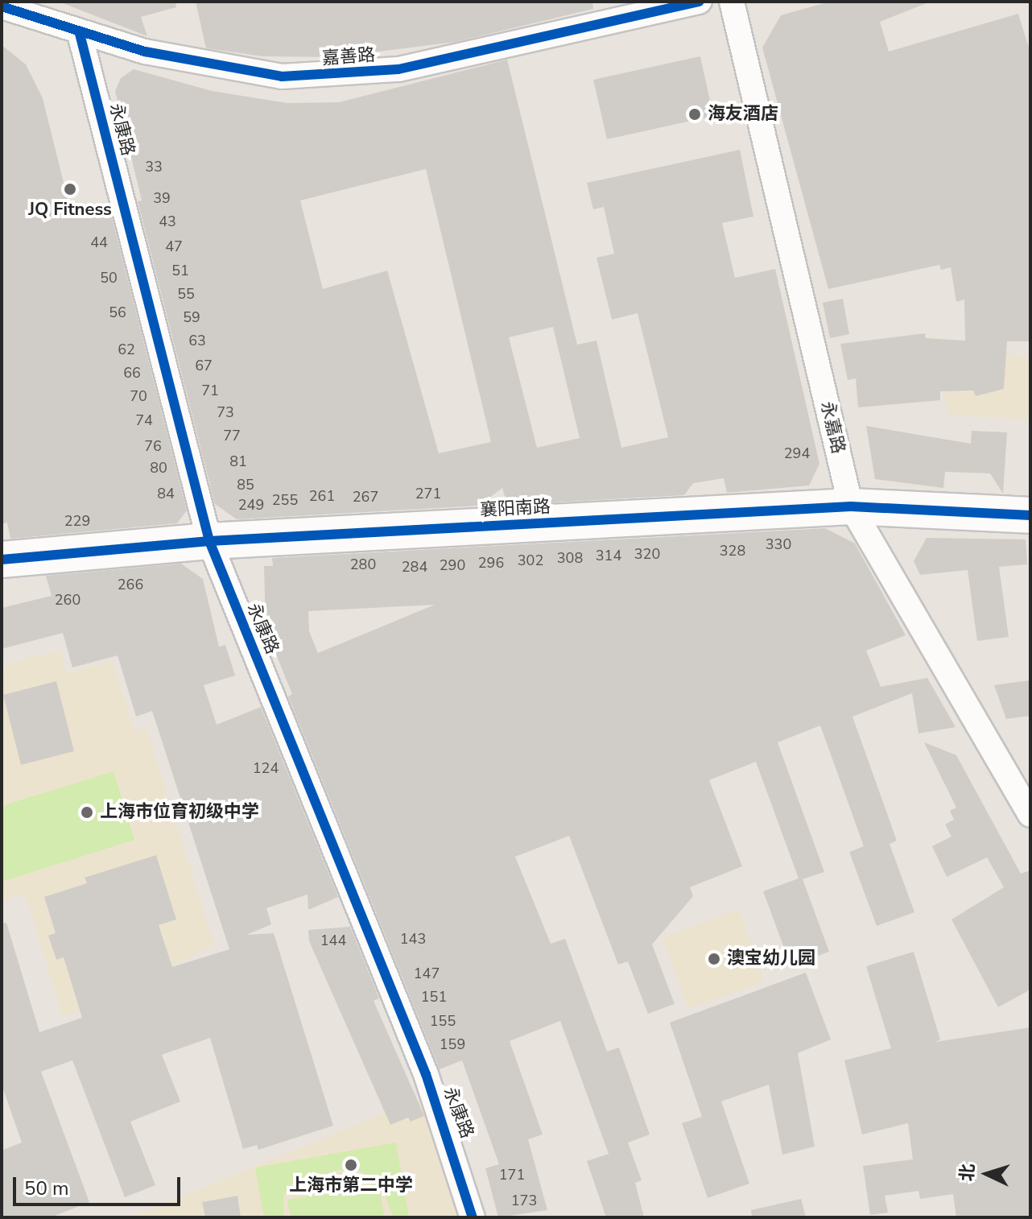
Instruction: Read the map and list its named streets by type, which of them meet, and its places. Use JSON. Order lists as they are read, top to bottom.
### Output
{
  "streets": {
    "street": [
      "嘉善路",
      "永康路",
      "永嘉路",
      "襄阳南路"
    ]
  },
  "crossings": [
    ["嘉善路", "永康路"],
    ["永康路", "襄阳南路"],
    ["永嘉路", "襄阳南路"]
  ],
  "places": [
    "海友酒店",
    "JQ Fitness",
    "上海市位育初级中学",
    "澳宝幼儿园",
    "上海市第二中学"
  ],
  "house_numbers": [
    "33",
    "39",
    "43",
    "44",
    "47",
    "51",
    "50",
    "55",
    "56",
    "59",
    "63",
    "62",
    "67",
    "66",
    "71",
    "70",
    "73",
    "74",
    "77",
    "76",
    "294",
    "81",
    "80",
    "85",
    "84",
    "271",
    "261",
    "267",
    "255",
    "249",
    "229",
    "330",
    "328",
    "320",
    "314",
    "308",
    "302",
    "296",
    "280",
    "290",
    "284",
    "266",
    "260",
    "124",
    "143",
    "144",
    "147",
    "151",
    "155",
    "159",
    "171",
    "173"
  ],
  "scale_bar": "50 m",
  "north": "left"
}
